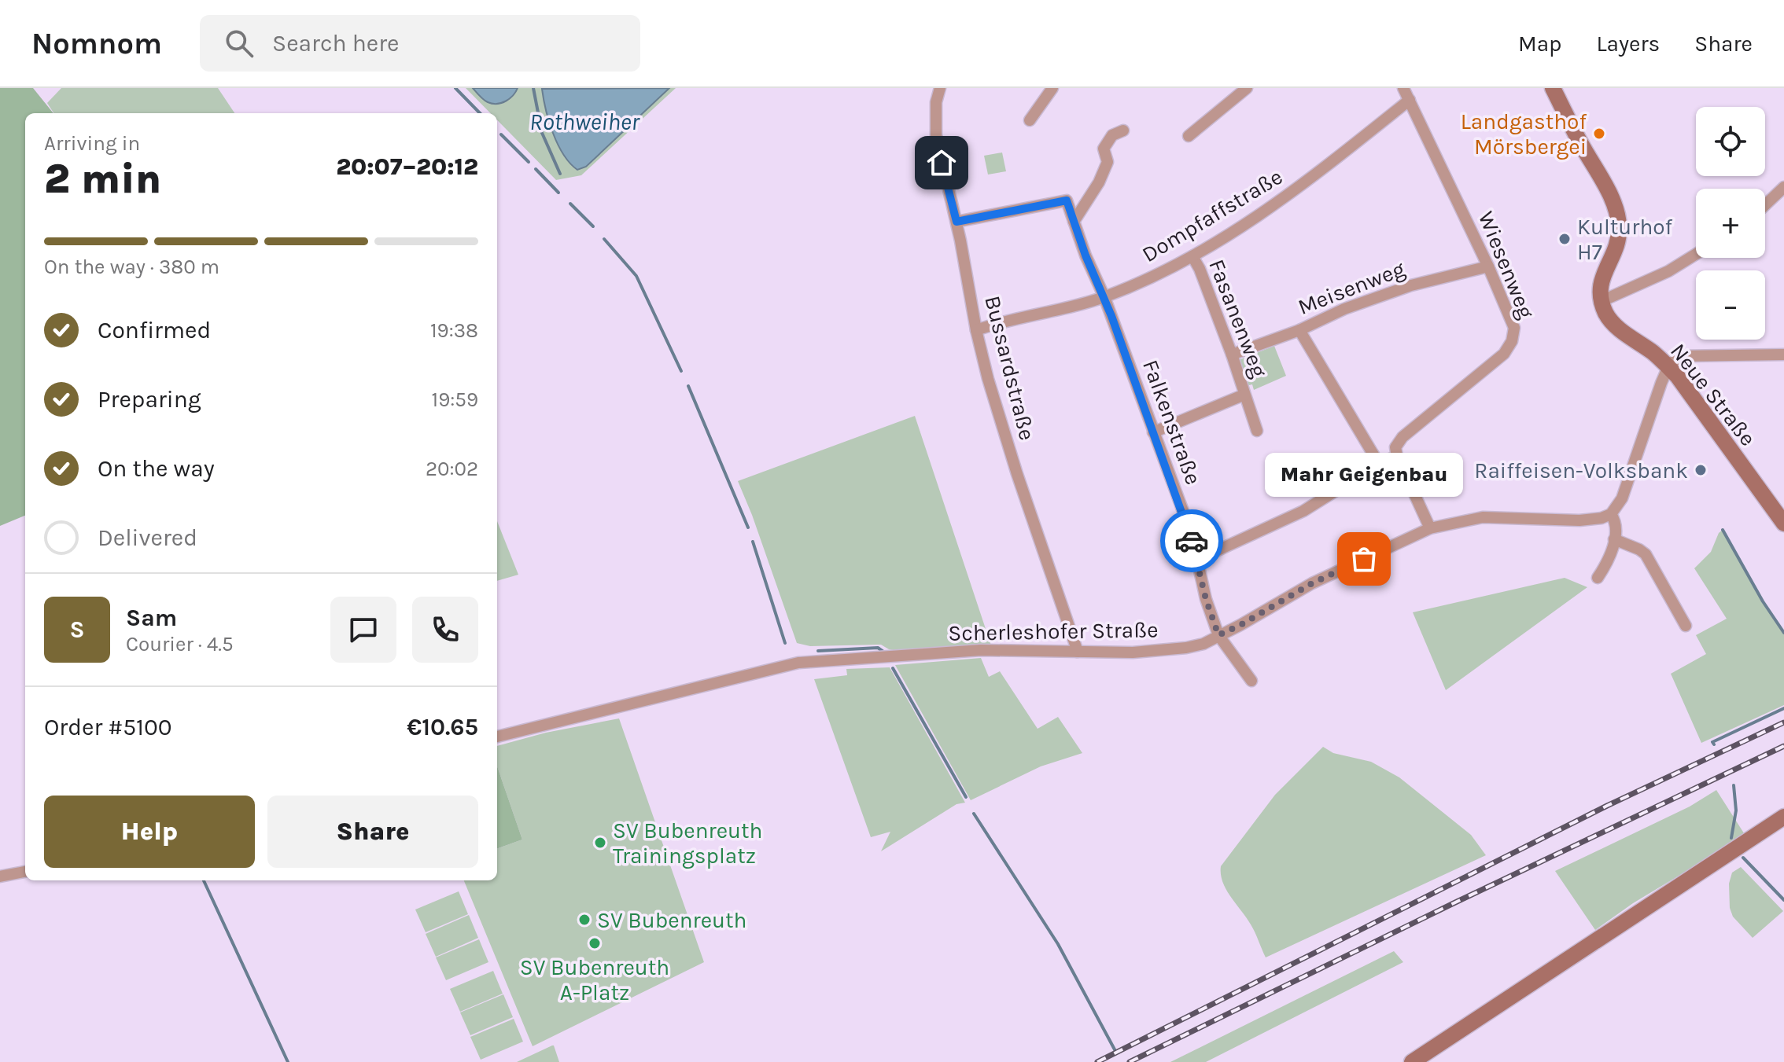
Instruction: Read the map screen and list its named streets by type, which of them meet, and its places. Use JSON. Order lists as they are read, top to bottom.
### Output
{
  "streets": {
    "street": [
      "Dompfaffstraße",
      "Wiesenweg",
      "Meisenweg",
      "Fasanenweg",
      "Bussardstraße",
      "Neue Straße",
      "Falkenstraße",
      "Scherleshofer Straße"
    ]
  },
  "crossings": [
    ["Dompfaffstraße", "Wiesenweg"],
    ["Dompfaffstraße", "Fasanenweg"],
    ["Dompfaffstraße", "Bussardstraße"],
    ["Dompfaffstraße", "Falkenstraße"],
    ["Wiesenweg", "Meisenweg"],
    ["Meisenweg", "Fasanenweg"],
    ["Fasanenweg", "Falkenstraße"],
    ["Bussardstraße", "Scherleshofer Straße"],
    ["Falkenstraße", "Scherleshofer Straße"]
  ],
  "water": ["Rothweiher"],
  "places": [
    "Landgasthof Mörsbergei",
    "Kulturhof H7",
    "Raiffeisen-Volksbank",
    "Mahr Geigenbau",
    "SV Bubenreuth Trainingsplatz",
    "SV Bubenreuth",
    "SV Bubenreuth A-Platz"
  ],
  "page": {
    "header": "Nomnom",
    "search": "Search here",
    "nav": ["Map", "Layers", "Share"],
    "map_buttons": ["+", "−"],
    "heading": ["2 min", "Arriving in", "20:07–20:12"],
    "panel": [
      "Sam",
      "Courier · 4.5",
      "Order #5100",
      "€10.65"
    ],
    "bar": "On the way · 380 m",
    "list": [
      ["Confirmed", "19:38"],
      ["Preparing", "19:59"],
      ["On the way", "20:02"],
      "Delivered"
    ],
    "bubble": "Mahr Geigenbau",
    "round": "S",
    "buttons": ["Help", "Share"]
  }
}
